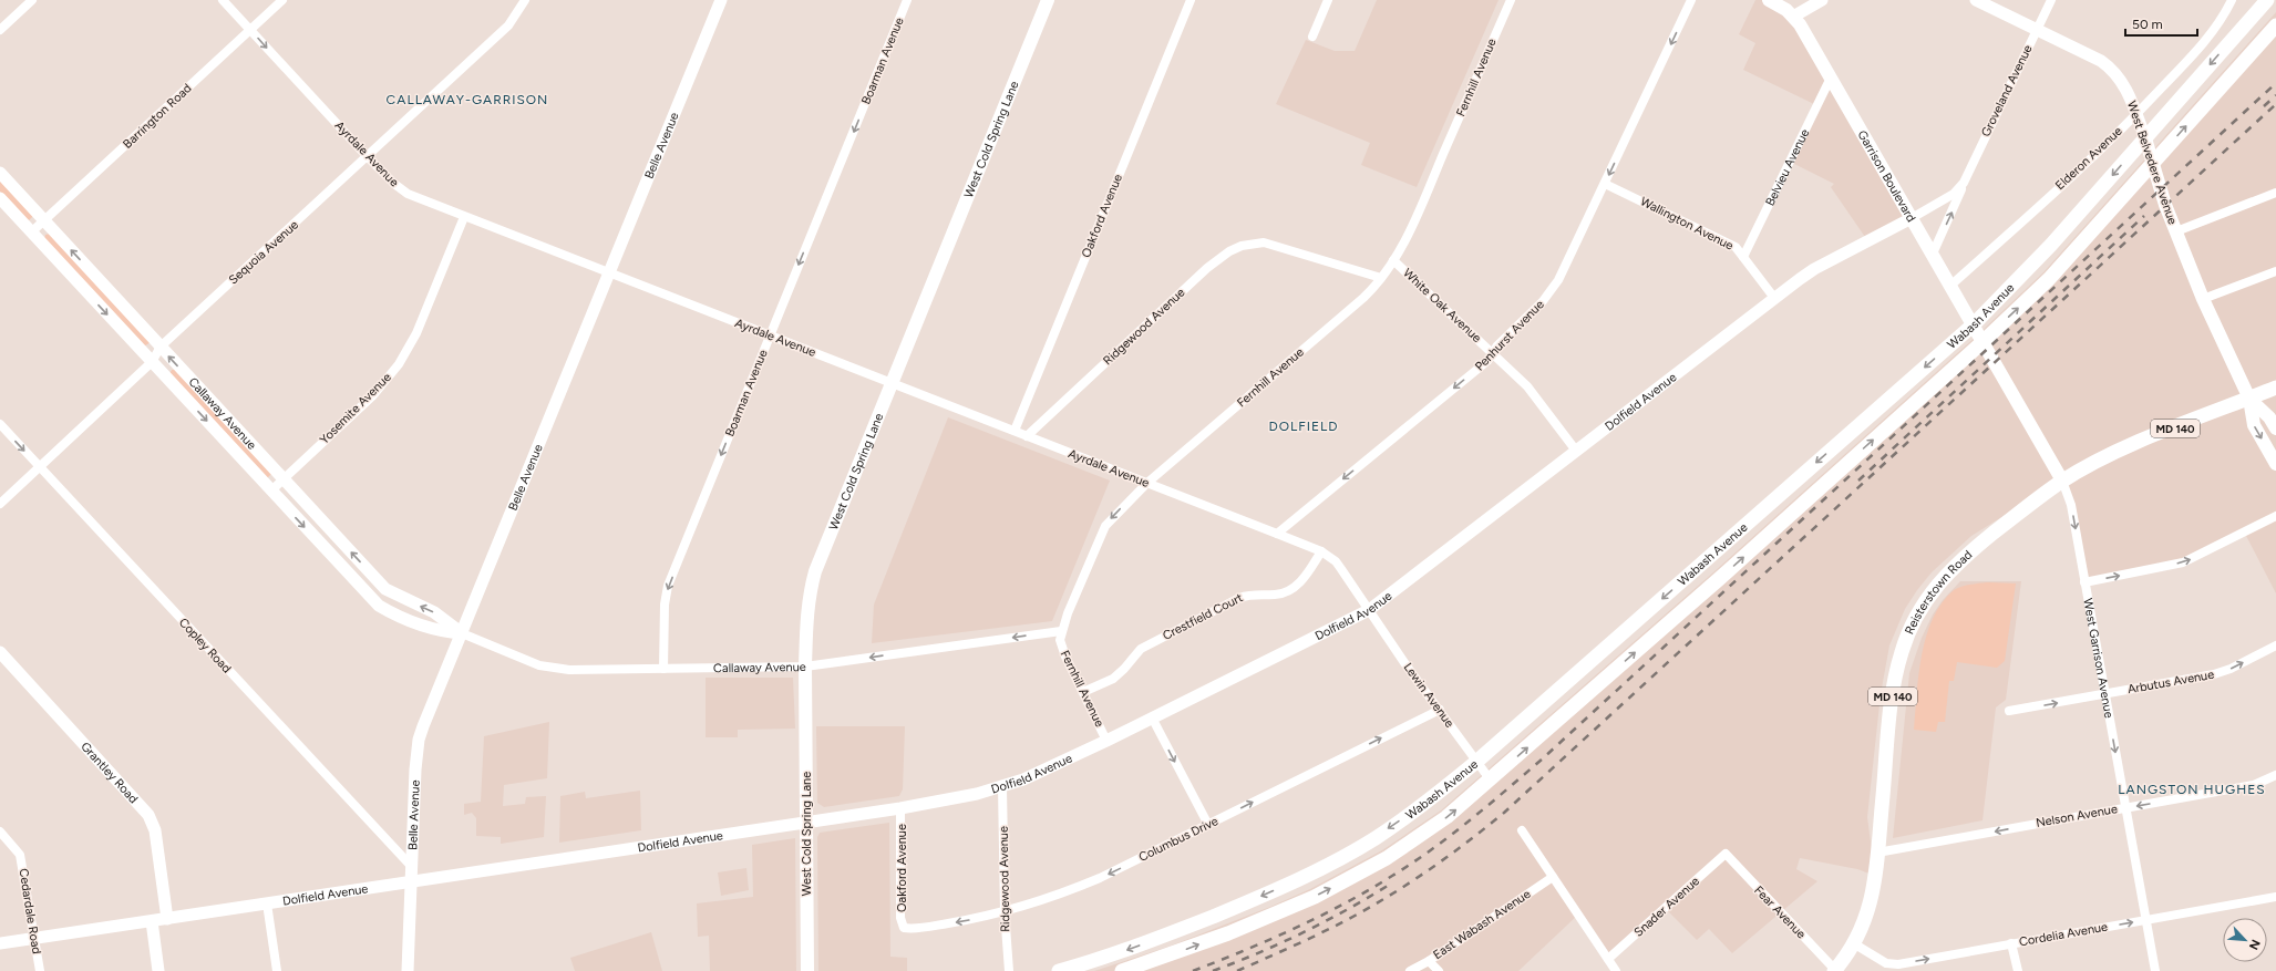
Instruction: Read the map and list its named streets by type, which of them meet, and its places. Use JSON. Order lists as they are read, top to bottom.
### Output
{
  "streets": {
    "main road": [
      "West Cold Spring Lane",
      "West Belvedere Avenue",
      "Garrison Boulevard",
      "Wabash Avenue",
      "MD 140",
      "Reisterstown Road",
      "West Garrison Avenue"
    ],
    "street": [
      "Boarman Avenue",
      "Fernhill Avenue",
      "Groveland Avenue",
      "Barrington Road",
      "Belle Avenue",
      "Ayrdale Avenue",
      "Elderon Avenue",
      "Belvieu Avenue",
      "Oakford Avenue",
      "Wallington Avenue",
      "Sequoia Avenue",
      "White Oak Avenue",
      "Ridgewood Avenue",
      "Penhurst Avenue",
      "Dolfield Avenue",
      "Yosemite Avenue",
      "Callaway Avenue",
      "Crestfield Court",
      "Copley Road",
      "Arbutus Avenue",
      "Lewin Avenue",
      "Grantley Road",
      "Nelson Avenue",
      "Columbus Drive",
      "Snader Avenue",
      "Cedardale Road",
      "Fear Avenue",
      "East Wabash Avenue",
      "Cordelia Avenue"
    ]
  },
  "crossings": [
    ["Boarman Avenue", "Ayrdale Avenue"],
    ["Boarman Avenue", "Callaway Avenue"],
    ["Fernhill Avenue", "Ayrdale Avenue"],
    ["Fernhill Avenue", "White Oak Avenue"],
    ["Fernhill Avenue", "Ridgewood Avenue"],
    ["Fernhill Avenue", "Dolfield Avenue"],
    ["Fernhill Avenue", "Callaway Avenue"],
    ["Fernhill Avenue", "Crestfield Court"],
    ["Groveland Avenue", "West Belvedere Avenue"],
    ["Groveland Avenue", "Garrison Boulevard"],
    ["Groveland Avenue", "Dolfield Avenue"],
    ["Barrington Road", "Ayrdale Avenue"],
    ["Barrington Road", "Callaway Avenue"],
    ["West Cold Spring Lane", "Ayrdale Avenue"],
    ["West Cold Spring Lane", "Dolfield Avenue"],
    ["West Cold Spring Lane", "Callaway Avenue"],
    ["Belle Avenue", "Ayrdale Avenue"],
    ["Belle Avenue", "Dolfield Avenue"],
    ["Belle Avenue", "Callaway Avenue"],
    ["Belle Avenue", "Copley Road"],
    ["Ayrdale Avenue", "Oakford Avenue"],
    ["Ayrdale Avenue", "Sequoia Avenue"],
    ["Ayrdale Avenue", "Ridgewood Avenue"],
    ["Ayrdale Avenue", "Penhurst Avenue"],
    ["Ayrdale Avenue", "Dolfield Avenue"],
    ["Ayrdale Avenue", "Yosemite Avenue"],
    ["Ayrdale Avenue", "Crestfield Court"],
    ["Ayrdale Avenue", "Lewin Avenue"],
    ["Elderon Avenue", "West Belvedere Avenue"],
    ["Elderon Avenue", "Garrison Boulevard"],
    ["West Belvedere Avenue", "Wabash Avenue"],
    ["West Belvedere Avenue", "Reisterstown Road"],
    ["Belvieu Avenue", "Garrison Boulevard"],
    ["Belvieu Avenue", "Wallington Avenue"],
    ["Garrison Boulevard", "Wabash Avenue"],
    ["Garrison Boulevard", "Dolfield Avenue"],
    ["Garrison Boulevard", "West Garrison Avenue"],
    ["Oakford Avenue", "Dolfield Avenue"],
    ["Oakford Avenue", "Columbus Drive"],
    ["Wallington Avenue", "Penhurst Avenue"],
    ["Wallington Avenue", "Dolfield Avenue"],
    ["Sequoia Avenue", "Callaway Avenue"],
    ["Sequoia Avenue", "Copley Road"],
    ["White Oak Avenue", "Penhurst Avenue"],
    ["White Oak Avenue", "Dolfield Avenue"],
    ["Wabash Avenue", "Lewin Avenue"],
    ["Ridgewood Avenue", "Dolfield Avenue"],
    ["Ridgewood Avenue", "Columbus Drive"],
    ["Dolfield Avenue", "Lewin Avenue"],
    ["Dolfield Avenue", "Grantley Road"],
    ["Dolfield Avenue", "Cedardale Road"],
    ["Yosemite Avenue", "Callaway Avenue"],
    ["Reisterstown Road", "West Garrison Avenue"],
    ["Reisterstown Road", "Nelson Avenue"],
    ["Reisterstown Road", "Fear Avenue"],
    ["Reisterstown Road", "Cordelia Avenue"],
    ["West Garrison Avenue", "Arbutus Avenue"],
    ["West Garrison Avenue", "Nelson Avenue"],
    ["West Garrison Avenue", "Cordelia Avenue"],
    ["Lewin Avenue", "Columbus Drive"],
    ["Snader Avenue", "Fear Avenue"]
  ],
  "one_way": [
    "Boarman Avenue",
    "Penhurst Avenue",
    "Arbutus Avenue",
    "Nelson Avenue",
    "Cordelia Avenue"
  ],
  "districts": ["CALLAWAY-GARRISON", "DOLFIELD", "LANGSTON HUGHES"],
  "scale_bar": "50 m",
  "north": "bottom right"
}
